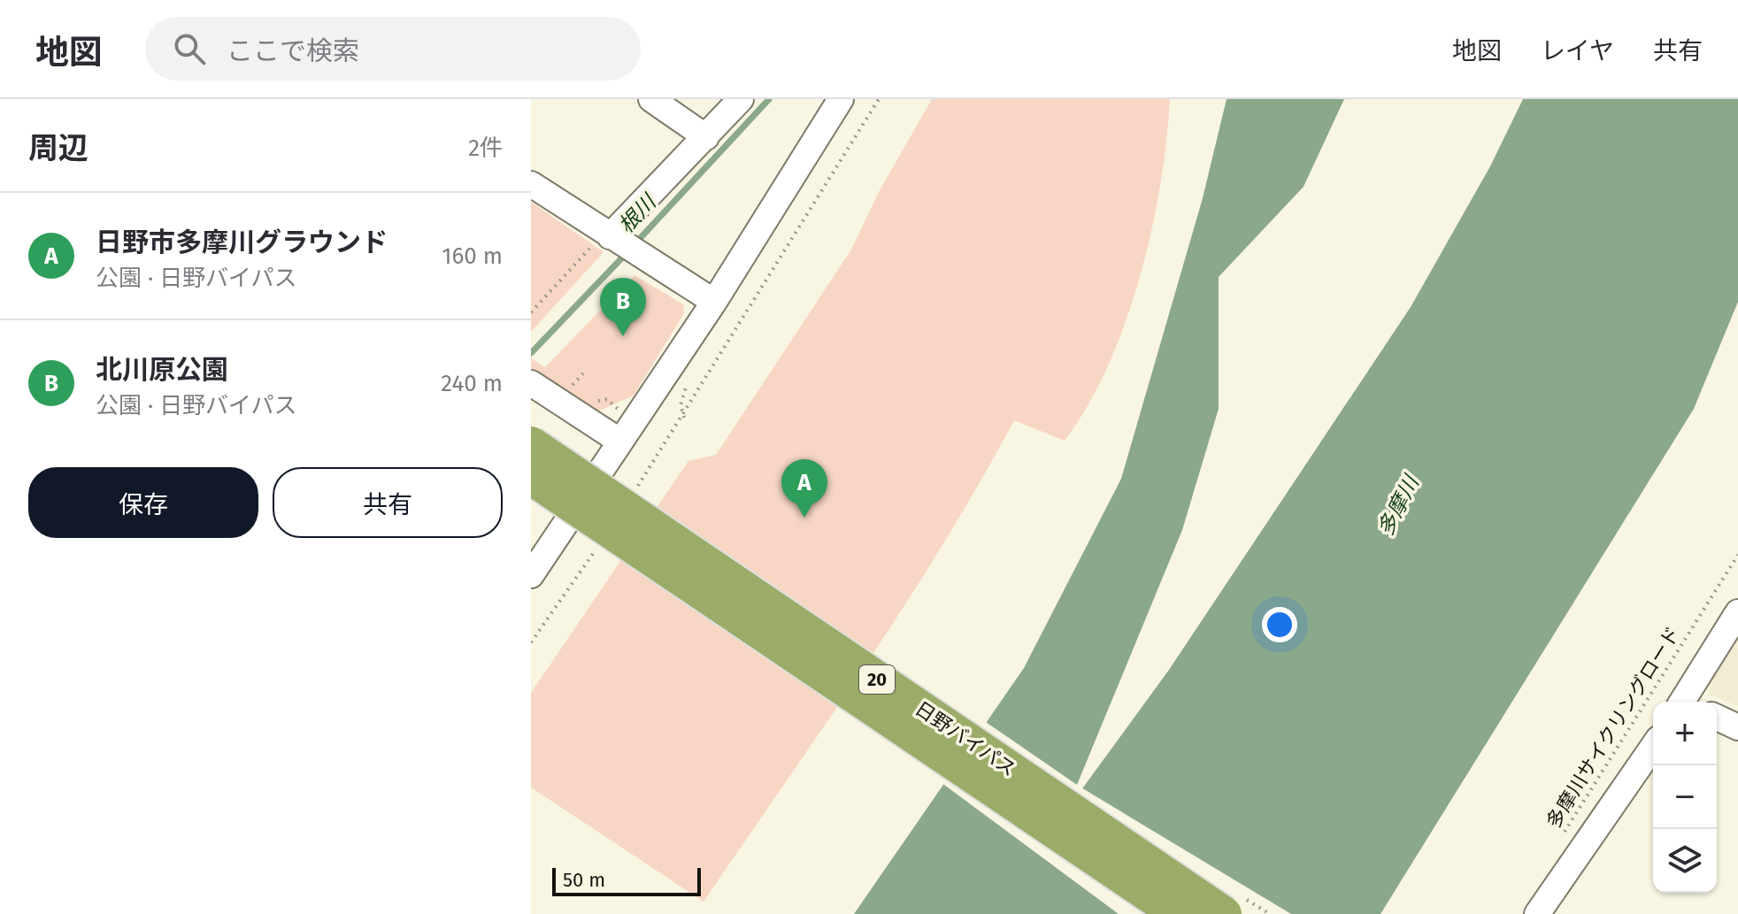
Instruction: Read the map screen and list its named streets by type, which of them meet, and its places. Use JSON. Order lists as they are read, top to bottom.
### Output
{
  "streets": {
    "highway": ["20", "日野バイパス"],
    "path": ["多摩川サイクリングロード"]
  },
  "water": ["根川", "多摩川"],
  "scale_bar": "50 m",
  "page": {
    "header": "地図",
    "search": "ここで検索",
    "nav": ["地図", "レイヤ", "共有"],
    "heading": ["周辺", "2件"],
    "list": [
      {
        "mark": "A",
        "name": "日野市多摩川グラウンド",
        "note": "公園 · 日野バイパス",
        "value": "160 m"
      },
      {
        "mark": "B",
        "name": "北川原公園",
        "note": "公園 · 日野バイパス",
        "value": "240 m"
      }
    ],
    "pins": ["B", "A"],
    "buttons": ["保存", "共有"],
    "map_buttons": ["+", "−"],
    "scale": "50 m"
  }
}
